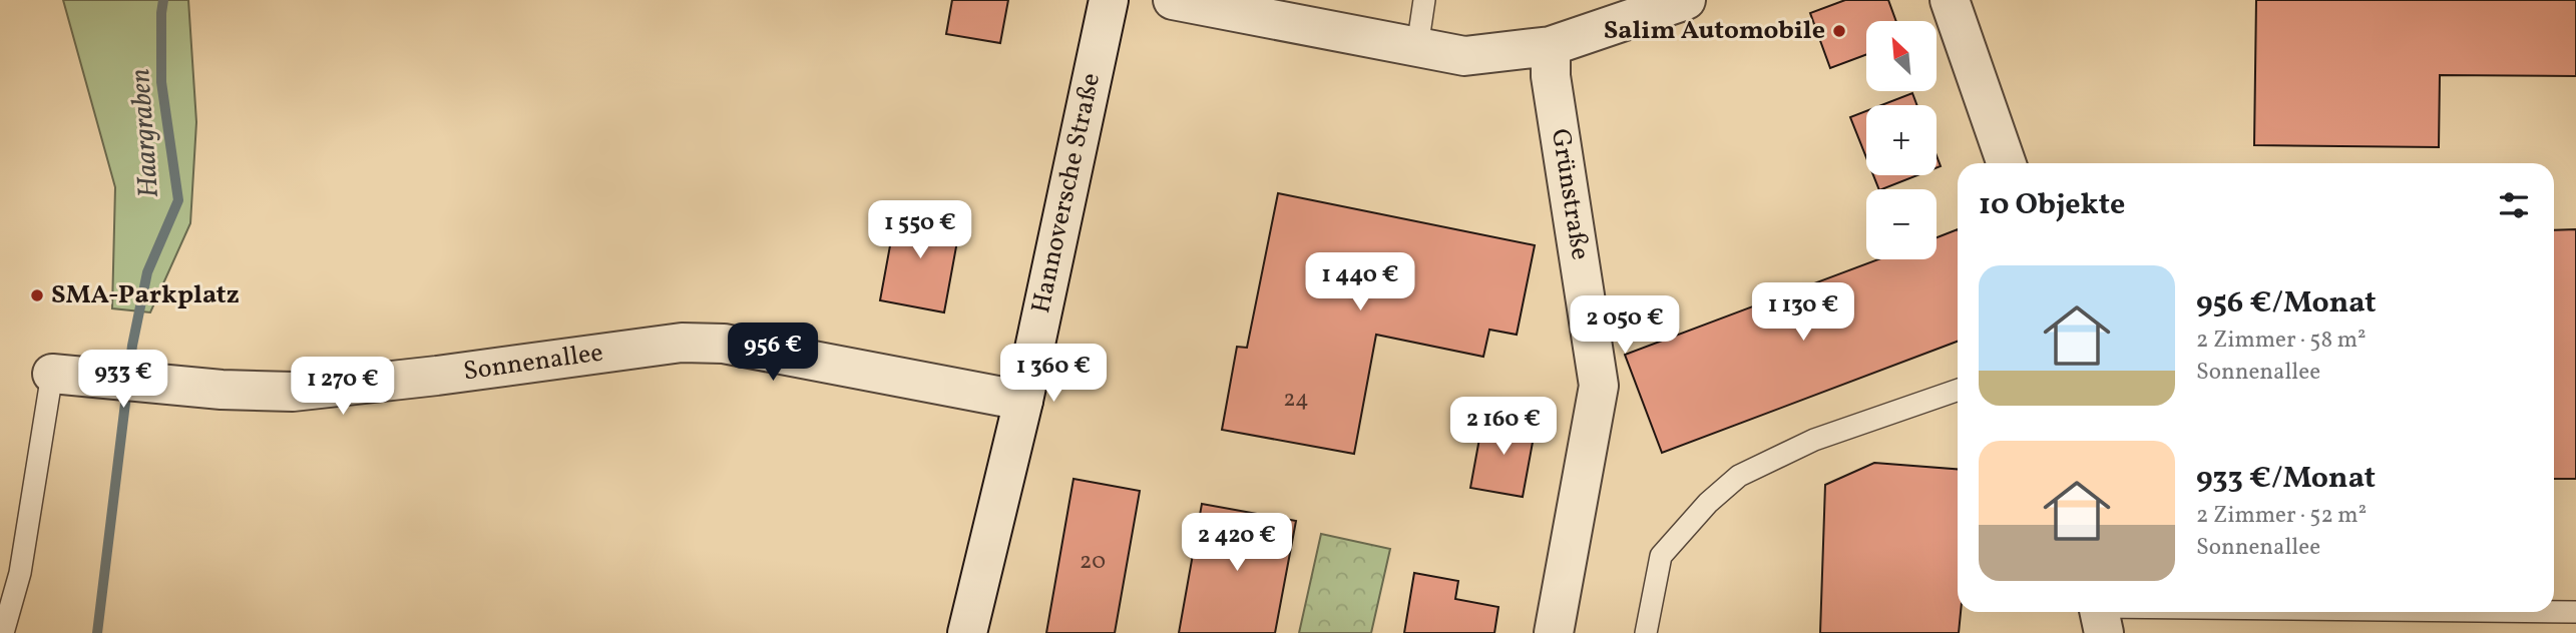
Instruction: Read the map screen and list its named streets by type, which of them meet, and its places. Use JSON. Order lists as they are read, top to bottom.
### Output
{
  "streets": {
    "street": ["Hannoversche Straße", "Grünstraße", "Sonnenallee"]
  },
  "crossings": [
    ["Hannoversche Straße", "Sonnenallee"]
  ],
  "water": ["Haargraben"],
  "places": ["Salim Automobile", "SMA-Parkplatz"],
  "house_numbers": ["24", "20"],
  "north": "top left",
  "page": {
    "map_buttons": ["+", "−"],
    "heading": "10 Objekte",
    "price": [
      "1 550 €",
      "1 440 €",
      "1 130 €",
      "2 050 €",
      "956 €",
      "1 360 €",
      "933 €",
      "1 270 €",
      "2 160 €",
      "2 420 €"
    ],
    "list": [
      {
        "name": "956 €/Monat",
        "note": "2 Zimmer · 58 m² · Sonnenallee"
      },
      {
        "name": "933 €/Monat",
        "note": "2 Zimmer · 52 m² · Sonnenallee"
      }
    ]
  }
}
